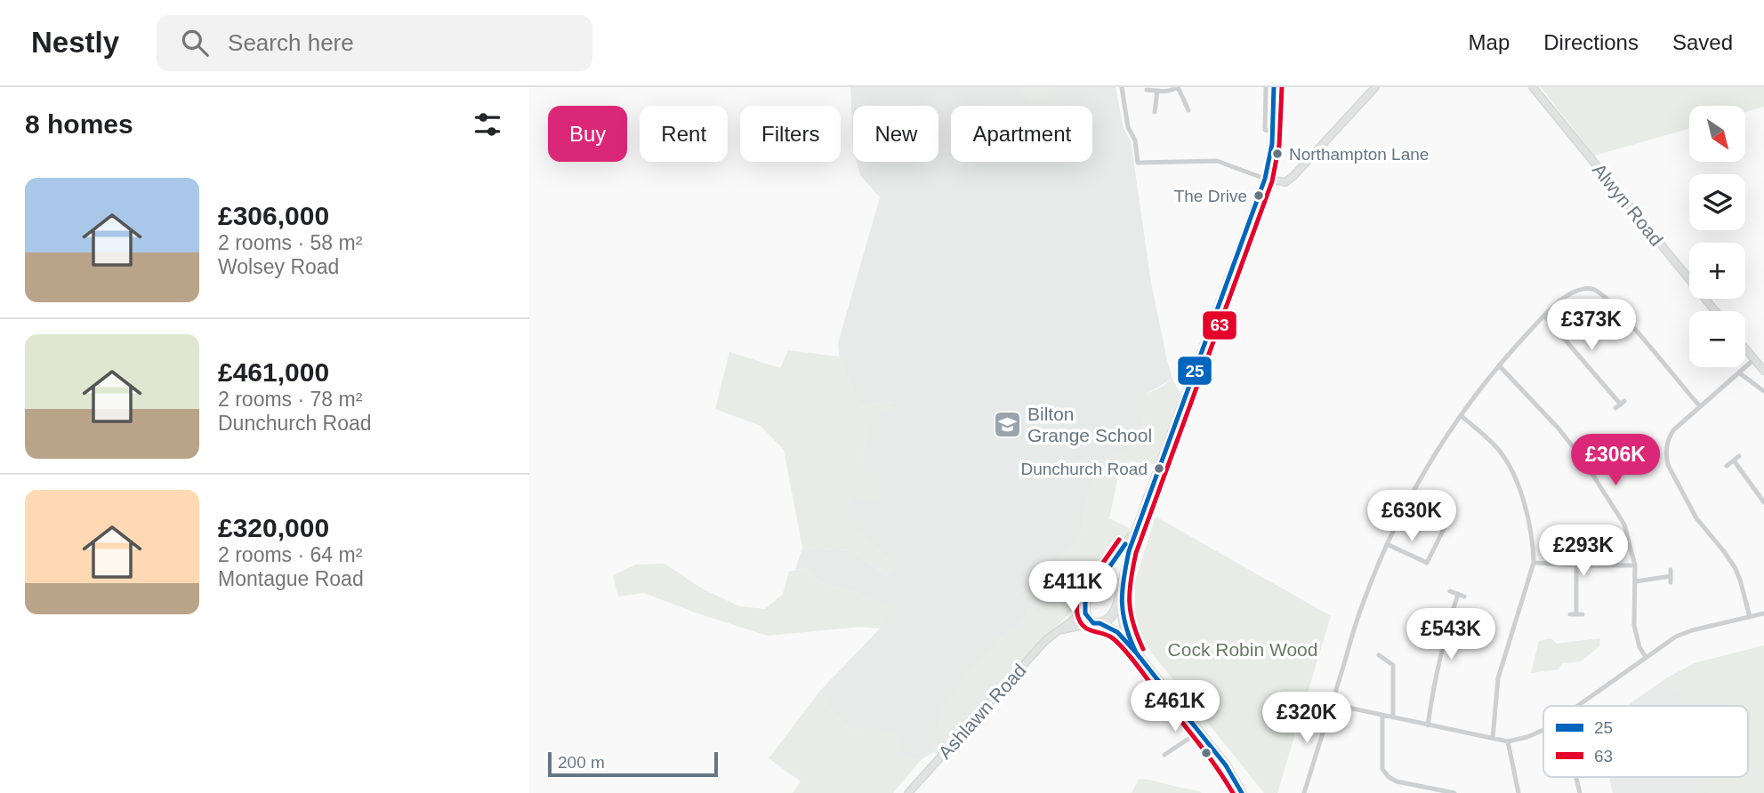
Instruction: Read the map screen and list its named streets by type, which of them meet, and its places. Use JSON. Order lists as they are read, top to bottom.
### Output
{
  "streets": {
    "street": ["Alwyn Road", "Ashlawn Road"]
  },
  "parks": ["Cock Robin Wood"],
  "places": {
    "other": ["Northampton Lane", "The Drive", "Dunchurch Road"],
    "school or university": ["Bilton Grange School"]
  },
  "lines": ["transit line 25", "transit line 63"],
  "legend": ["25", "63"],
  "scale_bar": "200 m",
  "north": "bottom right",
  "page": {
    "header": "Nestly",
    "search": "Search here",
    "nav": ["Map", "Directions", "Saved"],
    "heading": "8 homes",
    "map_buttons": ["+", "−"],
    "chip": [
      "Buy",
      "Rent",
      "Filters",
      "New",
      "Apartment"
    ],
    "list": [
      {
        "name": "£306,000",
        "note": "2 rooms · 58 m² · Wolsey Road"
      },
      {
        "name": "£461,000",
        "note": "2 rooms · 78 m² · Dunchurch Road"
      },
      {
        "name": "£320,000",
        "note": "2 rooms · 64 m² · Montague Road"
      }
    ],
    "price": [
      "£373K",
      "£306K",
      "£630K",
      "£293K",
      "£411K",
      "£543K",
      "£461K",
      "£320K"
    ],
    "scale": "200 m"
  }
}
